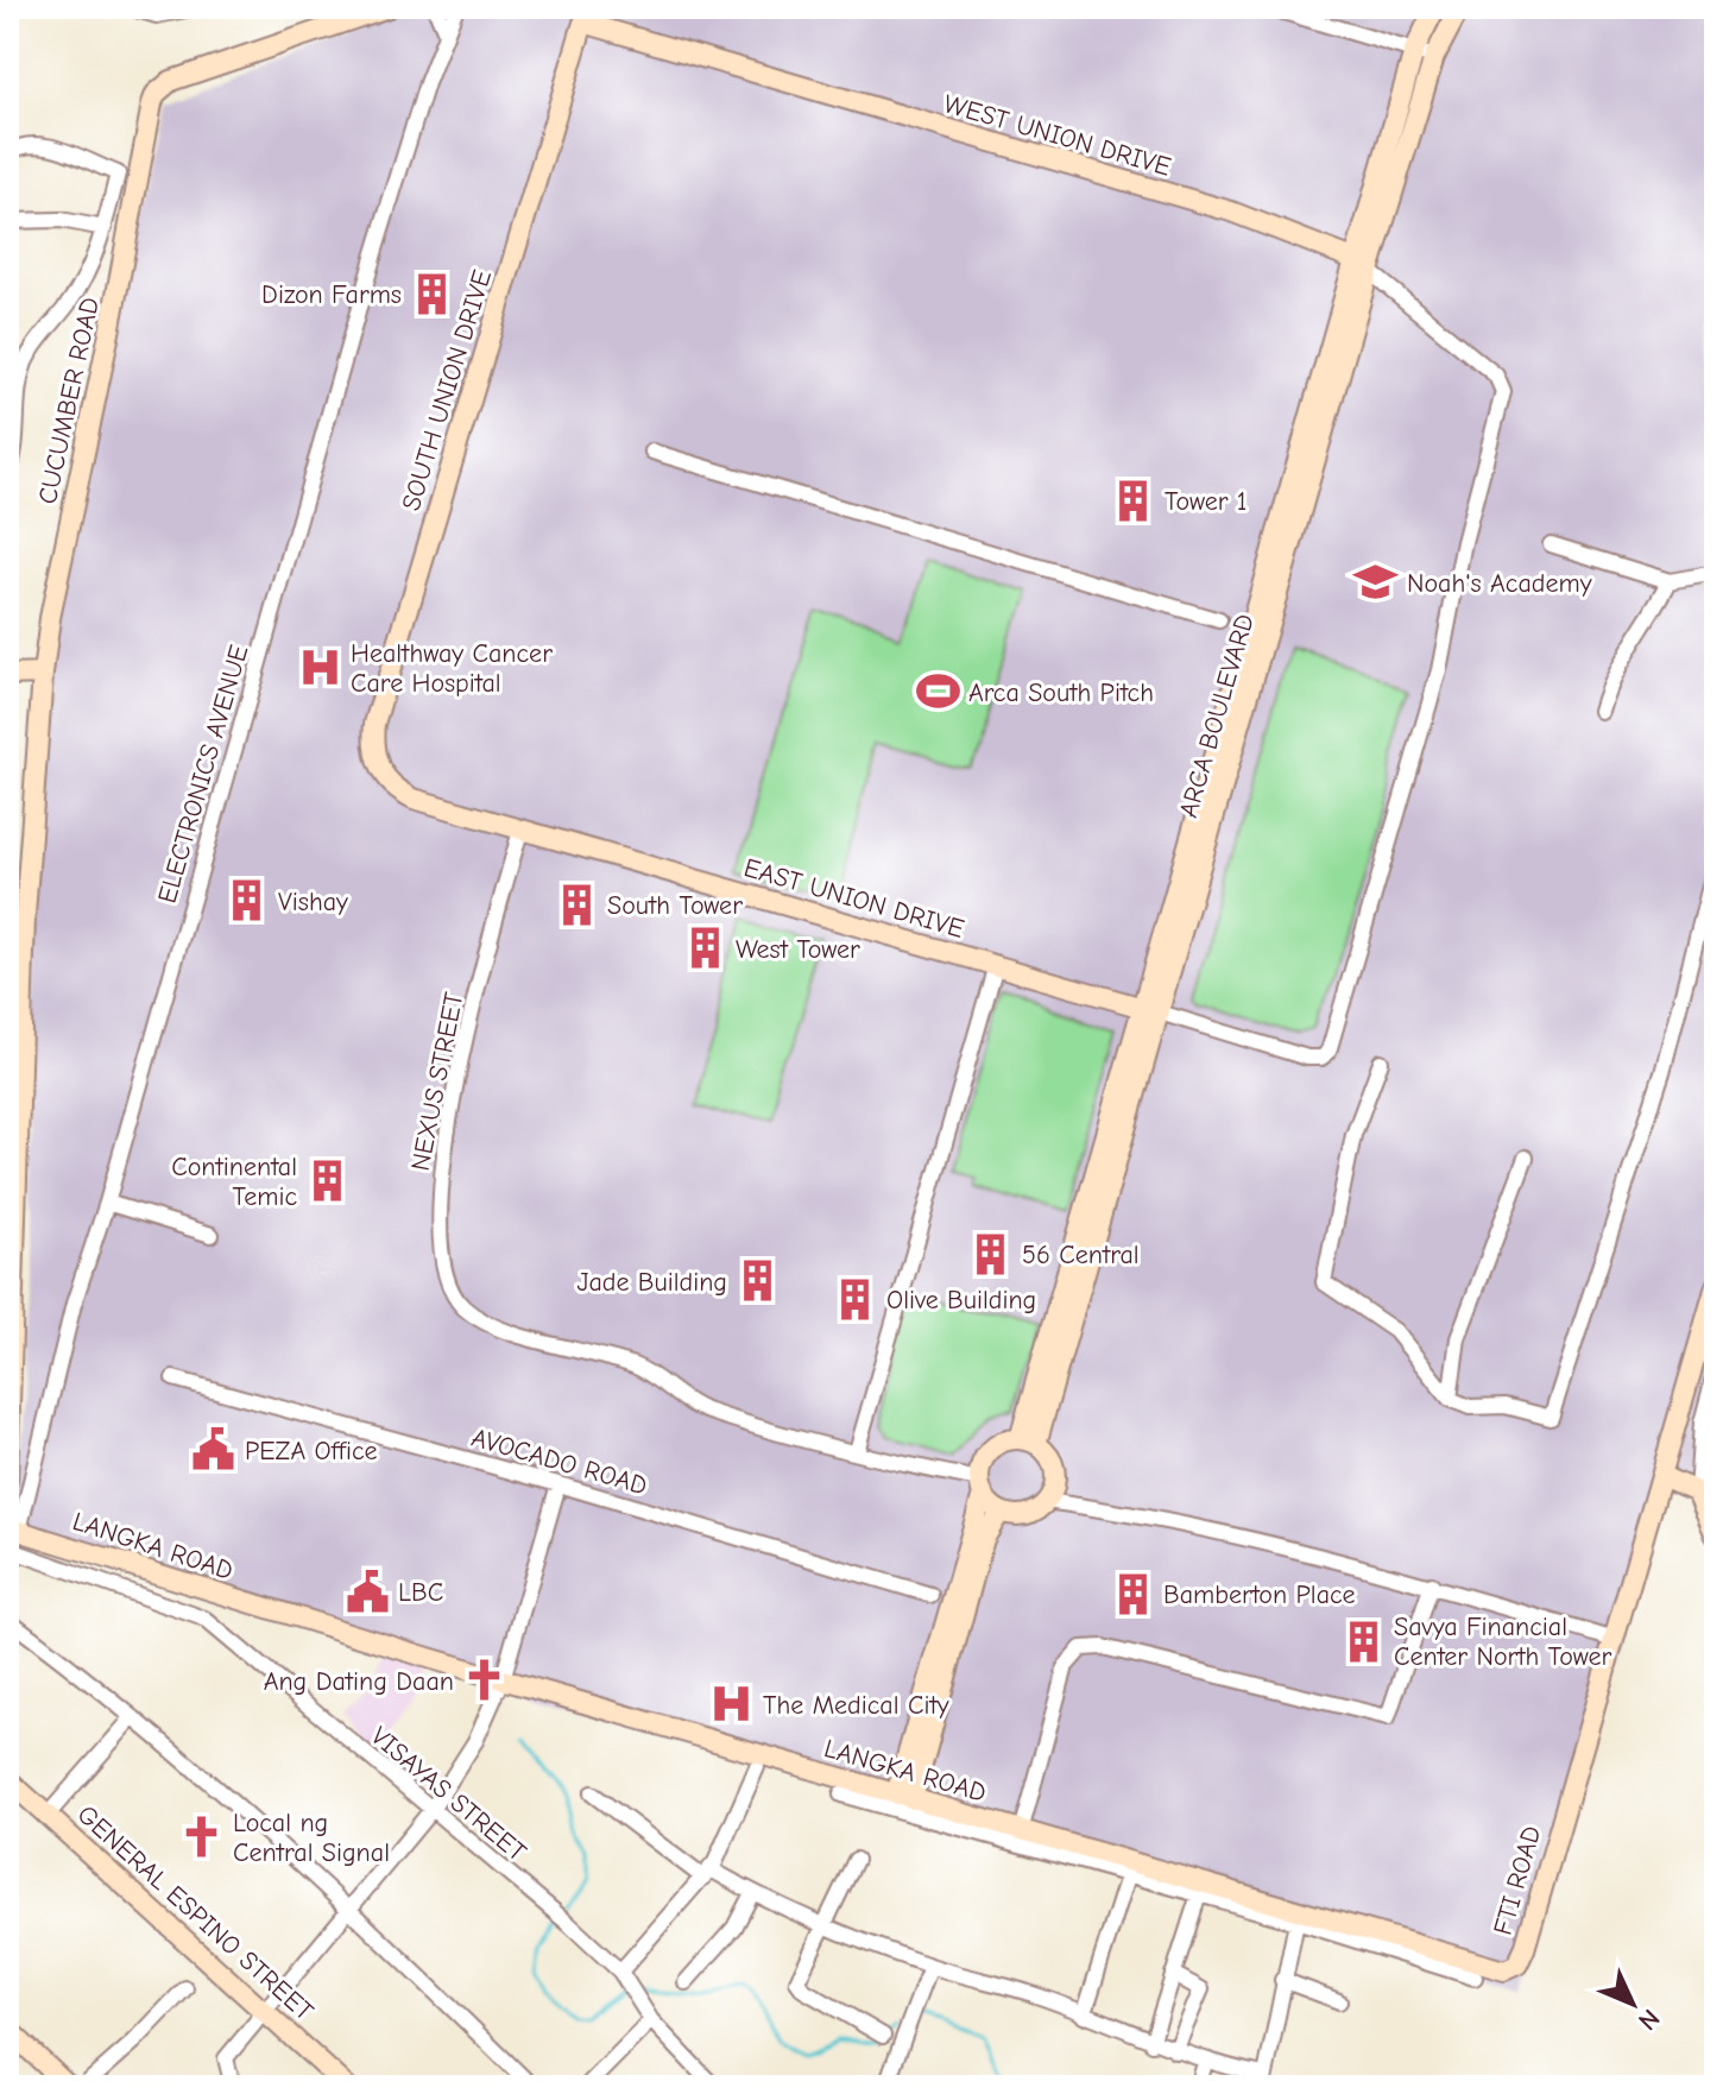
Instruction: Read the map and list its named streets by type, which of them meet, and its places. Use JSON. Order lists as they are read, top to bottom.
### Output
{
  "streets": {
    "street": [
      "WEST UNION DRIVE",
      "SOUTH UNION DRIVE",
      "CUCUMBER ROAD",
      "ARCA BOULEVARD",
      "ELECTRONICS AVENUE",
      "EAST UNION DRIVE",
      "NEXUS STREET",
      "AVOCADO ROAD",
      "LANGKA ROAD",
      "VISAYAS STREET",
      "FTI ROAD",
      "GENERAL ESPINO STREET"
    ]
  },
  "crossings": [
    ["WEST UNION DRIVE", "SOUTH UNION DRIVE"],
    ["WEST UNION DRIVE", "ARCA BOULEVARD"],
    ["WEST UNION DRIVE", "EAST UNION DRIVE"],
    ["SOUTH UNION DRIVE", "EAST UNION DRIVE"],
    ["ARCA BOULEVARD", "EAST UNION DRIVE"],
    ["ARCA BOULEVARD", "NEXUS STREET"],
    ["ELECTRONICS AVENUE", "LANGKA ROAD"],
    ["EAST UNION DRIVE", "NEXUS STREET"],
    ["LANGKA ROAD", "FTI ROAD"]
  ],
  "places": {
    "building": [
      "Dizon Farms",
      "Tower 1",
      "Vishay",
      "South Tower",
      "West Tower",
      "Continental Temic",
      "56 Central",
      "Jade Building",
      "Olive Building",
      "Bamberton Place",
      "Savya Financial Center North Tower"
    ],
    "school or university": ["Noah's Academy"],
    "hospital": ["Healthway Cancer Care Hospital", "The Medical City"],
    "sports": ["Arca South Pitch"],
    "public building": ["PEZA Office", "LBC"],
    "church": ["Ang Dating Daan", "Local ng Central Signal"]
  },
  "north": "bottom right"
}
